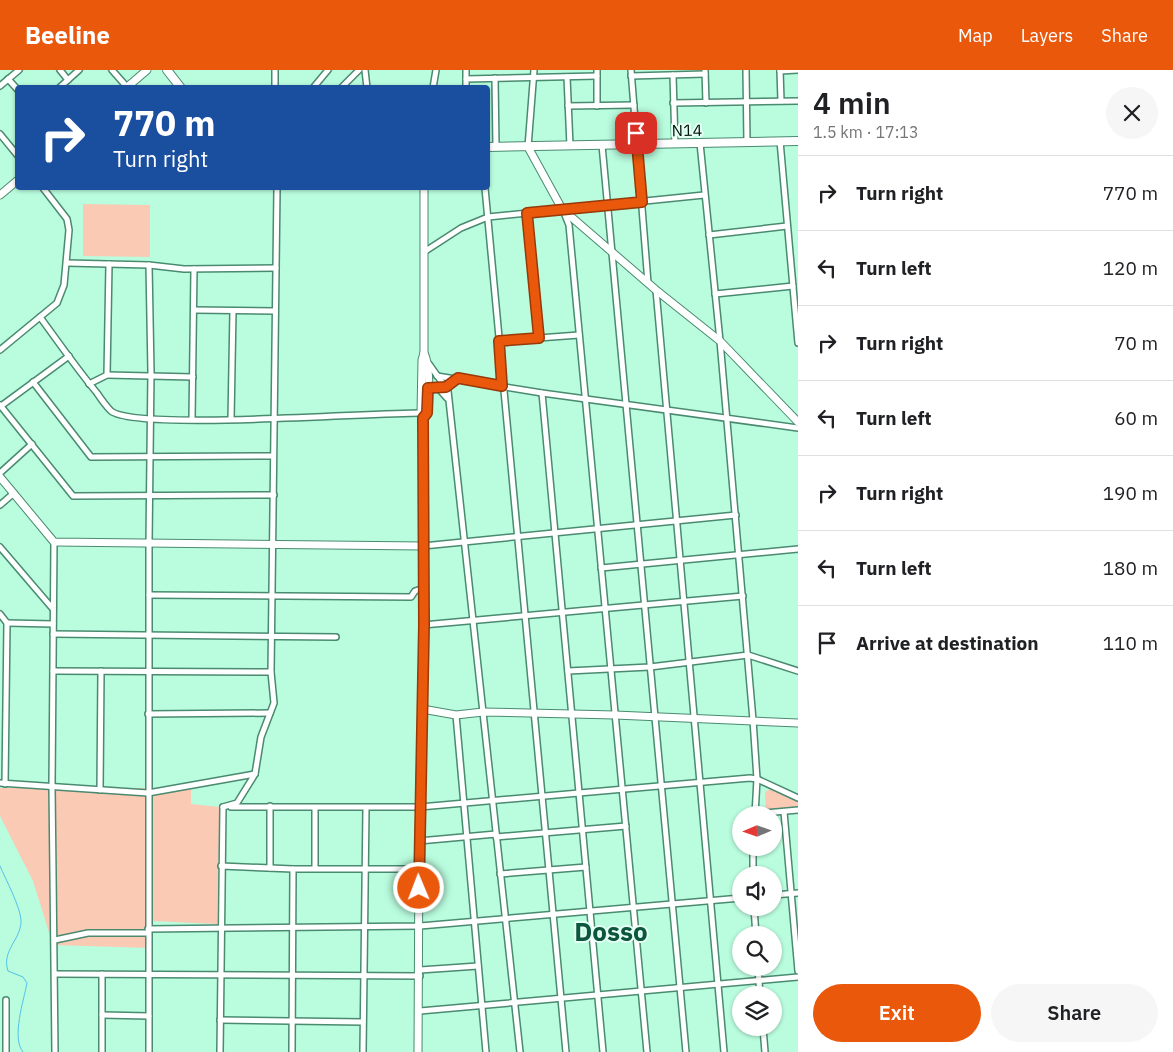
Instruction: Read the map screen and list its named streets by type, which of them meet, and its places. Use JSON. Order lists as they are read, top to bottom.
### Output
{
  "streets": {
    "main road": ["N14"]
  },
  "districts": ["Dosso"],
  "north": "left",
  "page": {
    "header": "Beeline",
    "nav": ["Map", "Layers", "Share"],
    "heading": ["4 min", "1.5 km · 17:13"],
    "turn": ["770 m", "Turn right"],
    "list": [
      {
        "name": "Turn right",
        "value": "770 m"
      },
      {
        "name": "Turn left",
        "value": "120 m"
      },
      {
        "name": "Turn right",
        "value": "70 m"
      },
      {
        "name": "Turn left",
        "value": "60 m"
      },
      {
        "name": "Turn right",
        "value": "190 m"
      },
      {
        "name": "Turn left",
        "value": "180 m"
      },
      {
        "name": "Arrive at destination",
        "value": "110 m"
      }
    ],
    "buttons": ["Exit", "Share"]
  }
}
